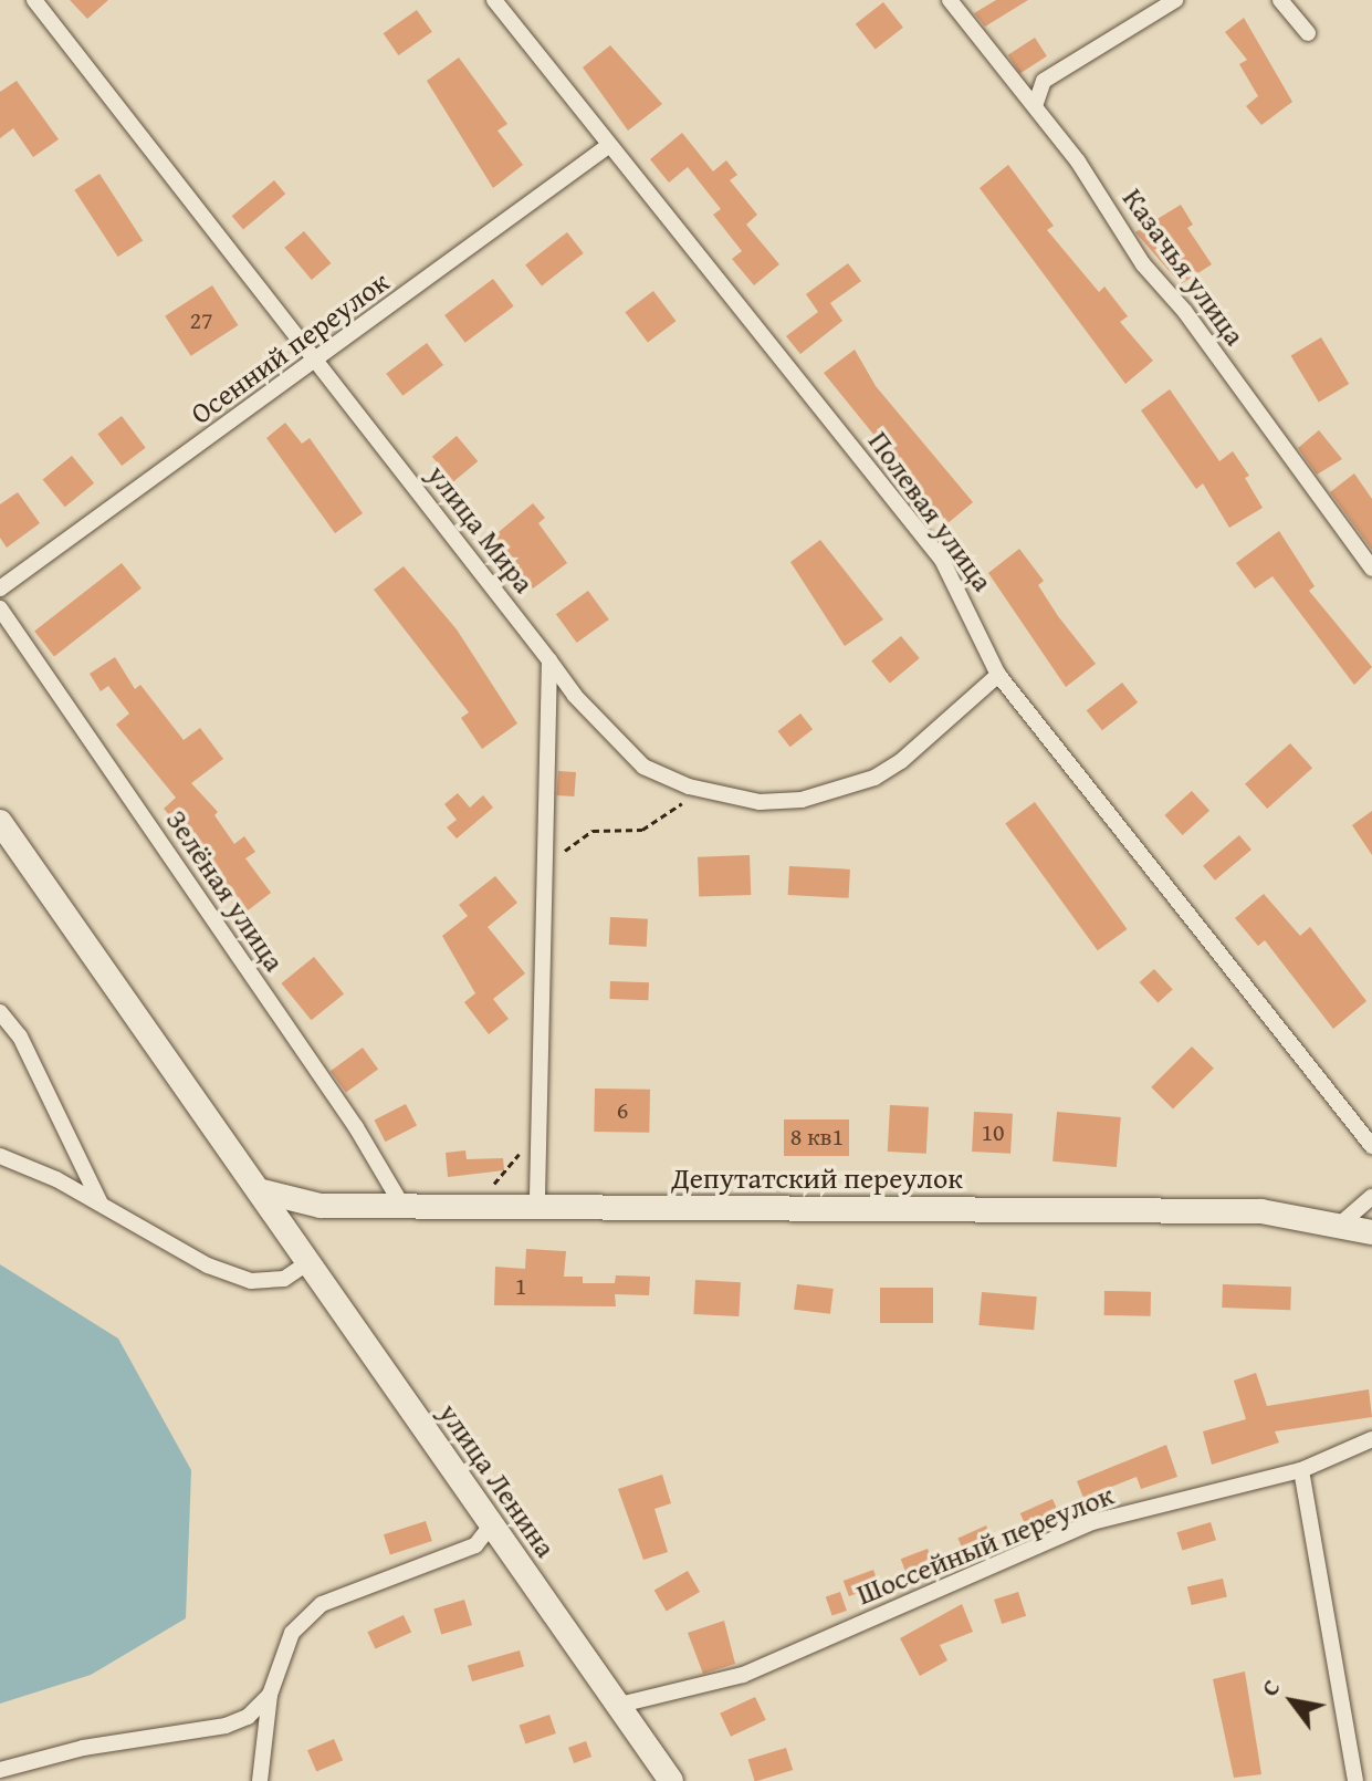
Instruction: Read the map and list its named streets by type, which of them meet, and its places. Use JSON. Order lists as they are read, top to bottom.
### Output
{
  "streets": {
    "street": [
      "Казачья улица",
      "Осенний переулок",
      "Полевая улица",
      "улица Мира",
      "Зелёная улица",
      "Депутатский переулок",
      "улица Ленина",
      "Шоссейный переулок"
    ]
  },
  "crossings": [
    ["Осенний переулок", "Полевая улица"],
    ["Осенний переулок", "улица Мира"],
    ["Полевая улица", "улица Мира"],
    ["Зелёная улица", "Депутатский переулок"],
    ["Депутатский переулок", "улица Ленина"],
    ["улица Ленина", "Шоссейный переулок"]
  ],
  "house_numbers": [
    "27",
    "6",
    "10",
    "8 кв1",
    "1"
  ],
  "north": "top left"
}
